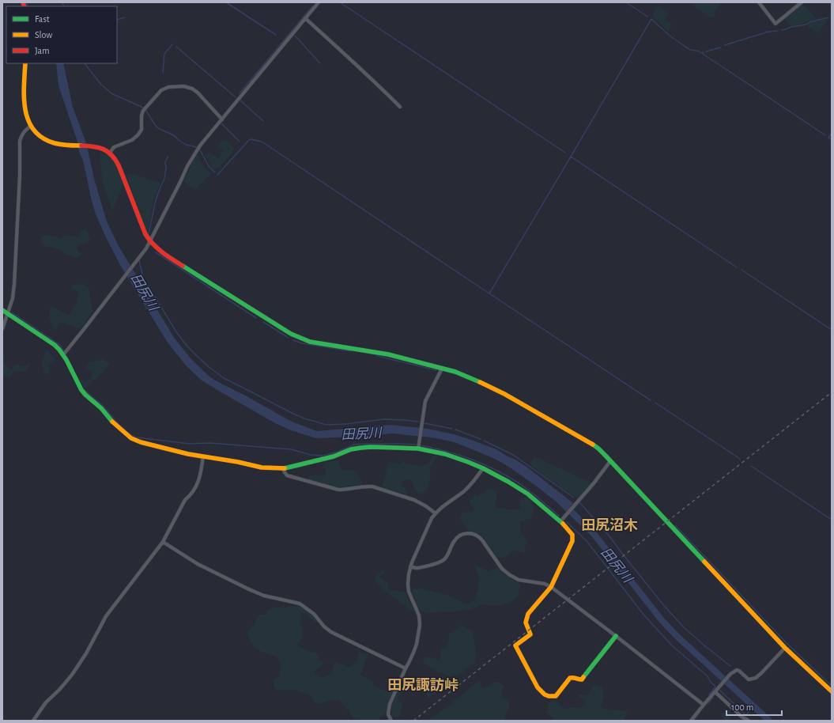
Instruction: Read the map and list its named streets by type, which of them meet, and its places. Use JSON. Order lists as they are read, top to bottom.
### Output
{
  "districts": ["田尻沼木", "田尻諏訪峠"],
  "water": ["田尻川"],
  "legend": ["Fast", "Slow", "Jam"],
  "scale_bar": "100 m"
}
